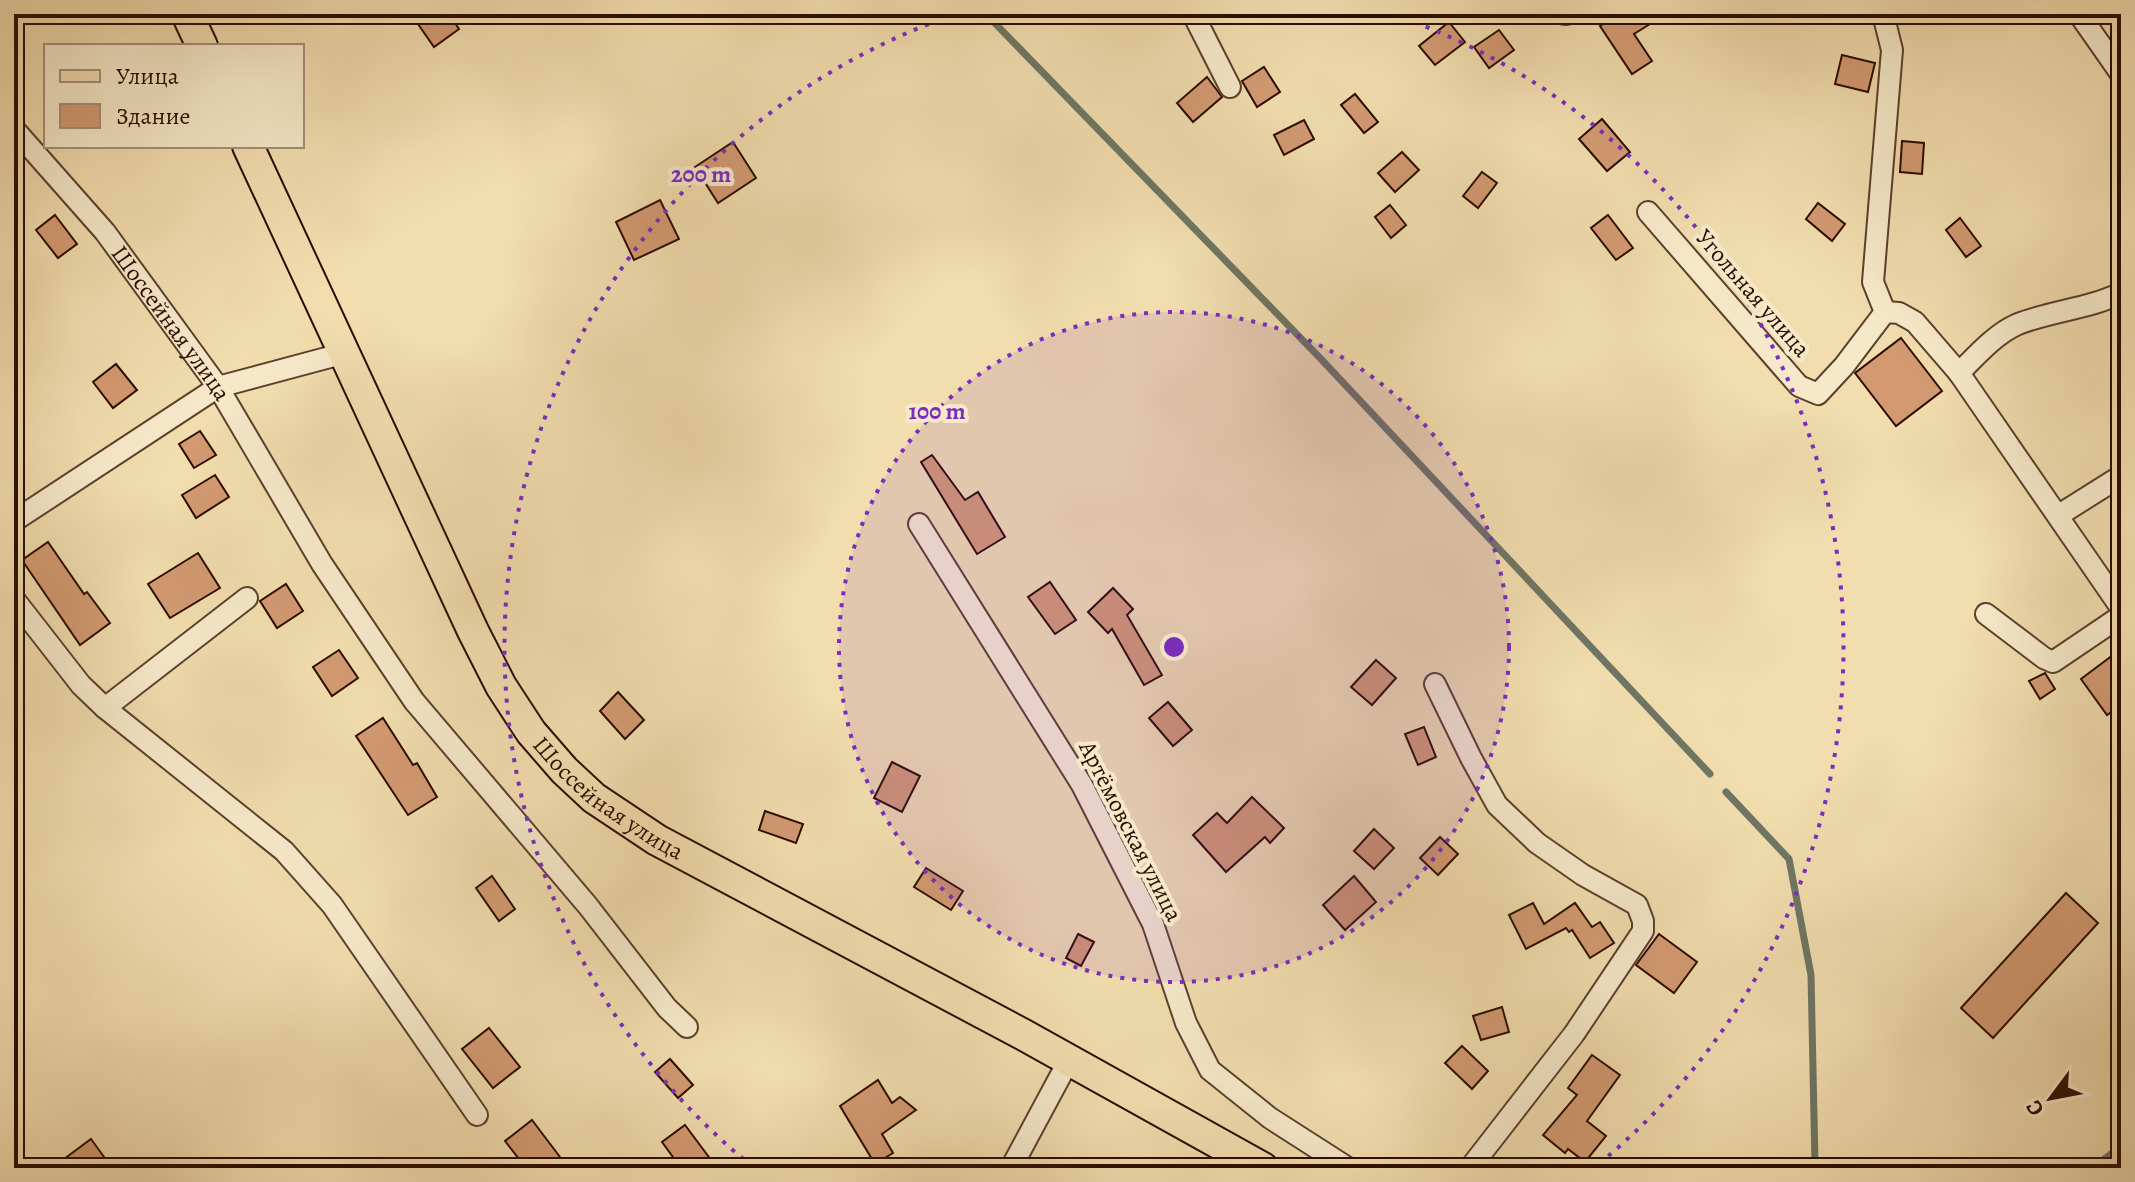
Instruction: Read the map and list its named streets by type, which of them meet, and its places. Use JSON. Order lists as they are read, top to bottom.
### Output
{
  "streets": {
    "main road": ["Шоссейная улица"],
    "street": ["Угольная улица", "Артёмовская улица"]
  },
  "legend": ["Улица", "Здание"],
  "north": "bottom left",
  "rings": ["200 m", "100 m"]
}
